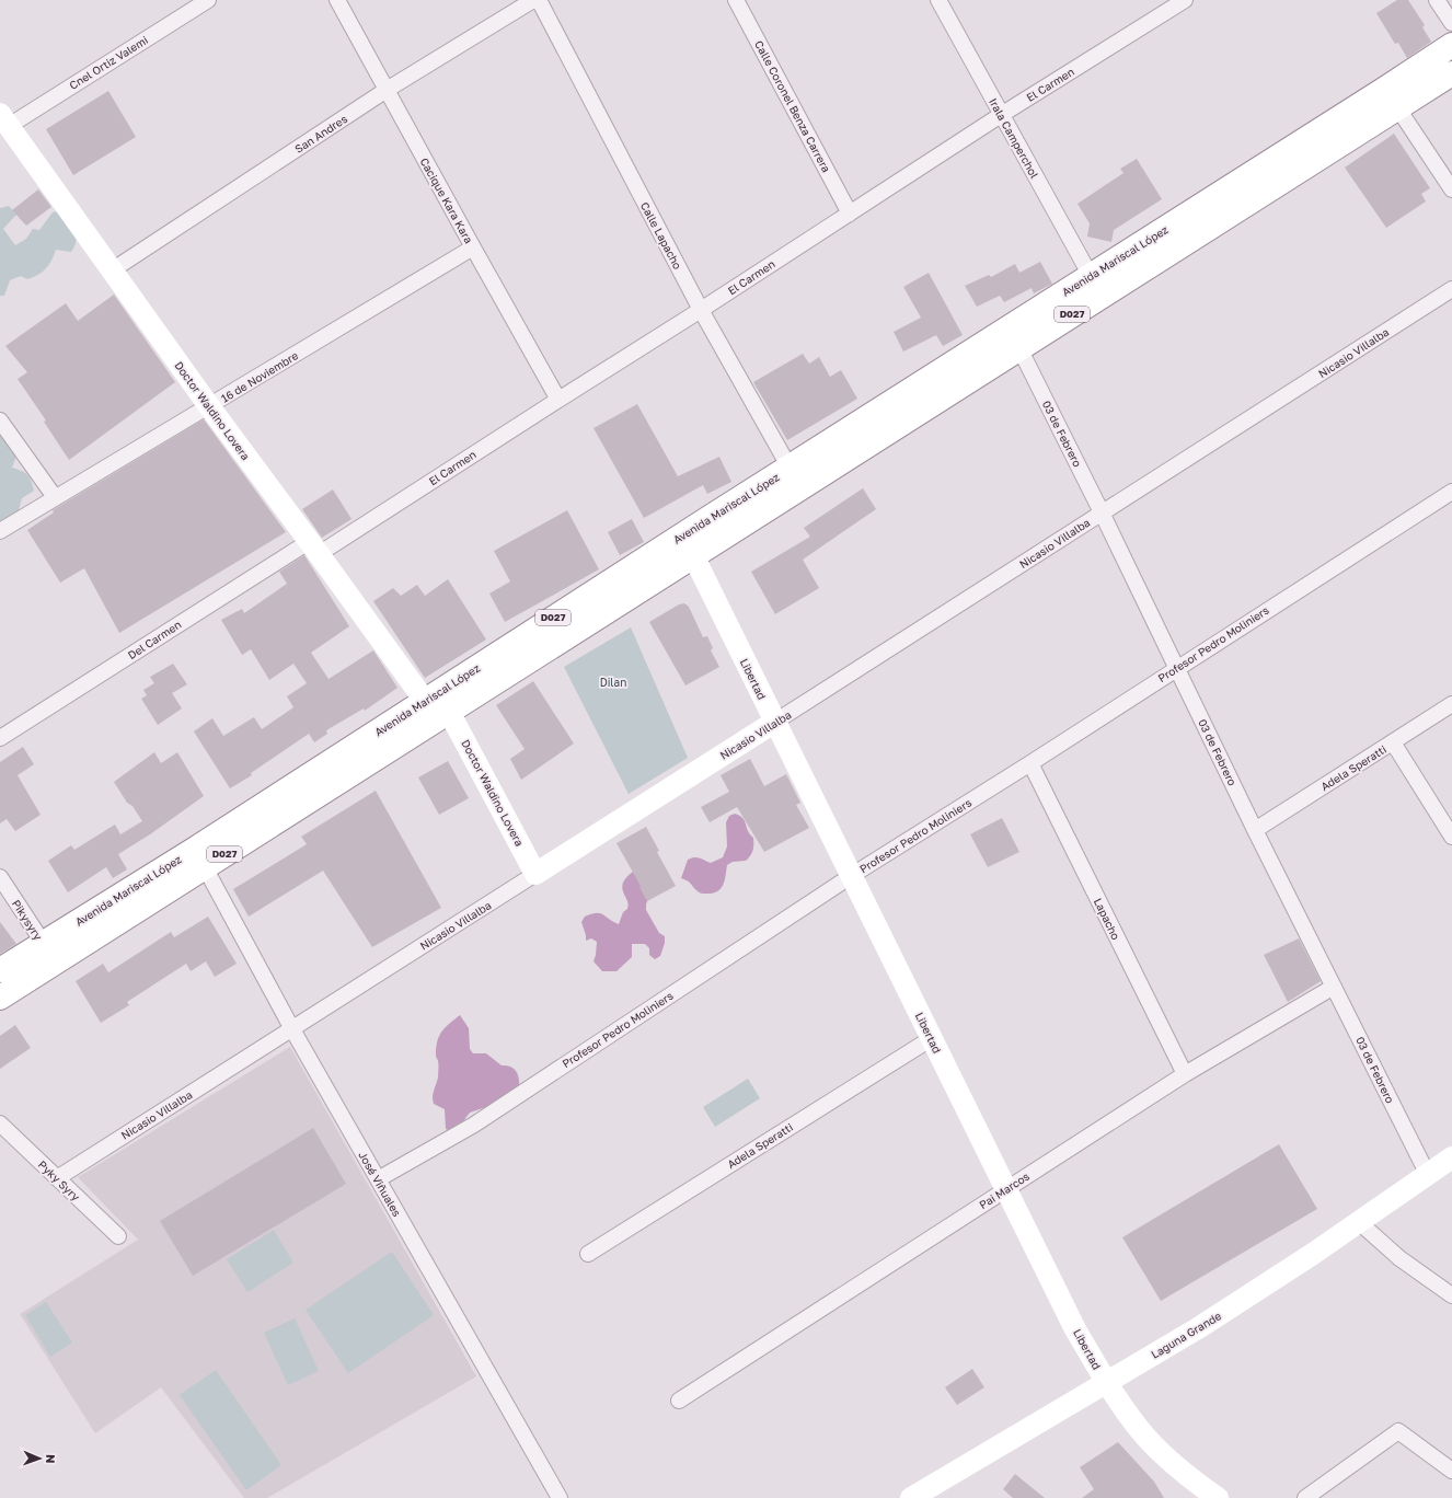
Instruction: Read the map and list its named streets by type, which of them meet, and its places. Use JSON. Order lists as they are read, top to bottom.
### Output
{
  "streets": {
    "highway": ["Avenida Mariscal López", "D027"],
    "main road": [
      "Nicasio Villalba",
      "Doctor Waldino Lovera",
      "Libertad",
      "Laguna Grande"
    ],
    "street": [
      "Cnel Ortiz Valemi",
      "El Carmen",
      "Calle Coronel Benza Carrera",
      "San Andres",
      "Irala Camperchol",
      "Cacique Kara Kara",
      "Calle Lapacho",
      "16 de Noviembre",
      "03 de Febrero",
      "Del Carmen",
      "Profesor Pedro Moliniers",
      "Adela Speratti",
      "Lapacho",
      "Pikysyry",
      "Pyky Syry",
      "José Viñuales",
      "Pai Marcos"
    ]
  },
  "crossings": [
    ["Cnel Ortiz Valemi", "Doctor Waldino Lovera"],
    ["El Carmen", "Calle Coronel Benza Carrera"],
    ["El Carmen", "Irala Camperchol"],
    ["El Carmen", "Cacique Kara Kara"],
    ["El Carmen", "Calle Lapacho"],
    ["El Carmen", "Doctor Waldino Lovera"],
    ["El Carmen", "Del Carmen"],
    ["San Andres", "Cacique Kara Kara"],
    ["San Andres", "Doctor Waldino Lovera"],
    ["Irala Camperchol", "Avenida Mariscal López"],
    ["Cacique Kara Kara", "16 de Noviembre"],
    ["Calle Lapacho", "Avenida Mariscal López"],
    ["Avenida Mariscal López", "Doctor Waldino Lovera"],
    ["Avenida Mariscal López", "03 de Febrero"],
    ["Avenida Mariscal López", "Libertad"],
    ["Avenida Mariscal López", "Pikysyry"],
    ["Avenida Mariscal López", "José Viñuales"],
    ["Nicasio Villalba", "Doctor Waldino Lovera"],
    ["Nicasio Villalba", "03 de Febrero"],
    ["Nicasio Villalba", "Libertad"],
    ["Nicasio Villalba", "Pyky Syry"],
    ["Nicasio Villalba", "José Viñuales"],
    ["16 de Noviembre", "Doctor Waldino Lovera"],
    ["Doctor Waldino Lovera", "Del Carmen"],
    ["03 de Febrero", "Profesor Pedro Moliniers"],
    ["03 de Febrero", "Adela Speratti"],
    ["03 de Febrero", "Pai Marcos"],
    ["03 de Febrero", "Laguna Grande"],
    ["Profesor Pedro Moliniers", "Libertad"],
    ["Profesor Pedro Moliniers", "Lapacho"],
    ["Profesor Pedro Moliniers", "José Viñuales"],
    ["Libertad", "Adela Speratti"],
    ["Libertad", "Pai Marcos"],
    ["Libertad", "Laguna Grande"],
    ["Lapacho", "Pai Marcos"]
  ],
  "parks": ["Dilan"],
  "north": "right"
}
